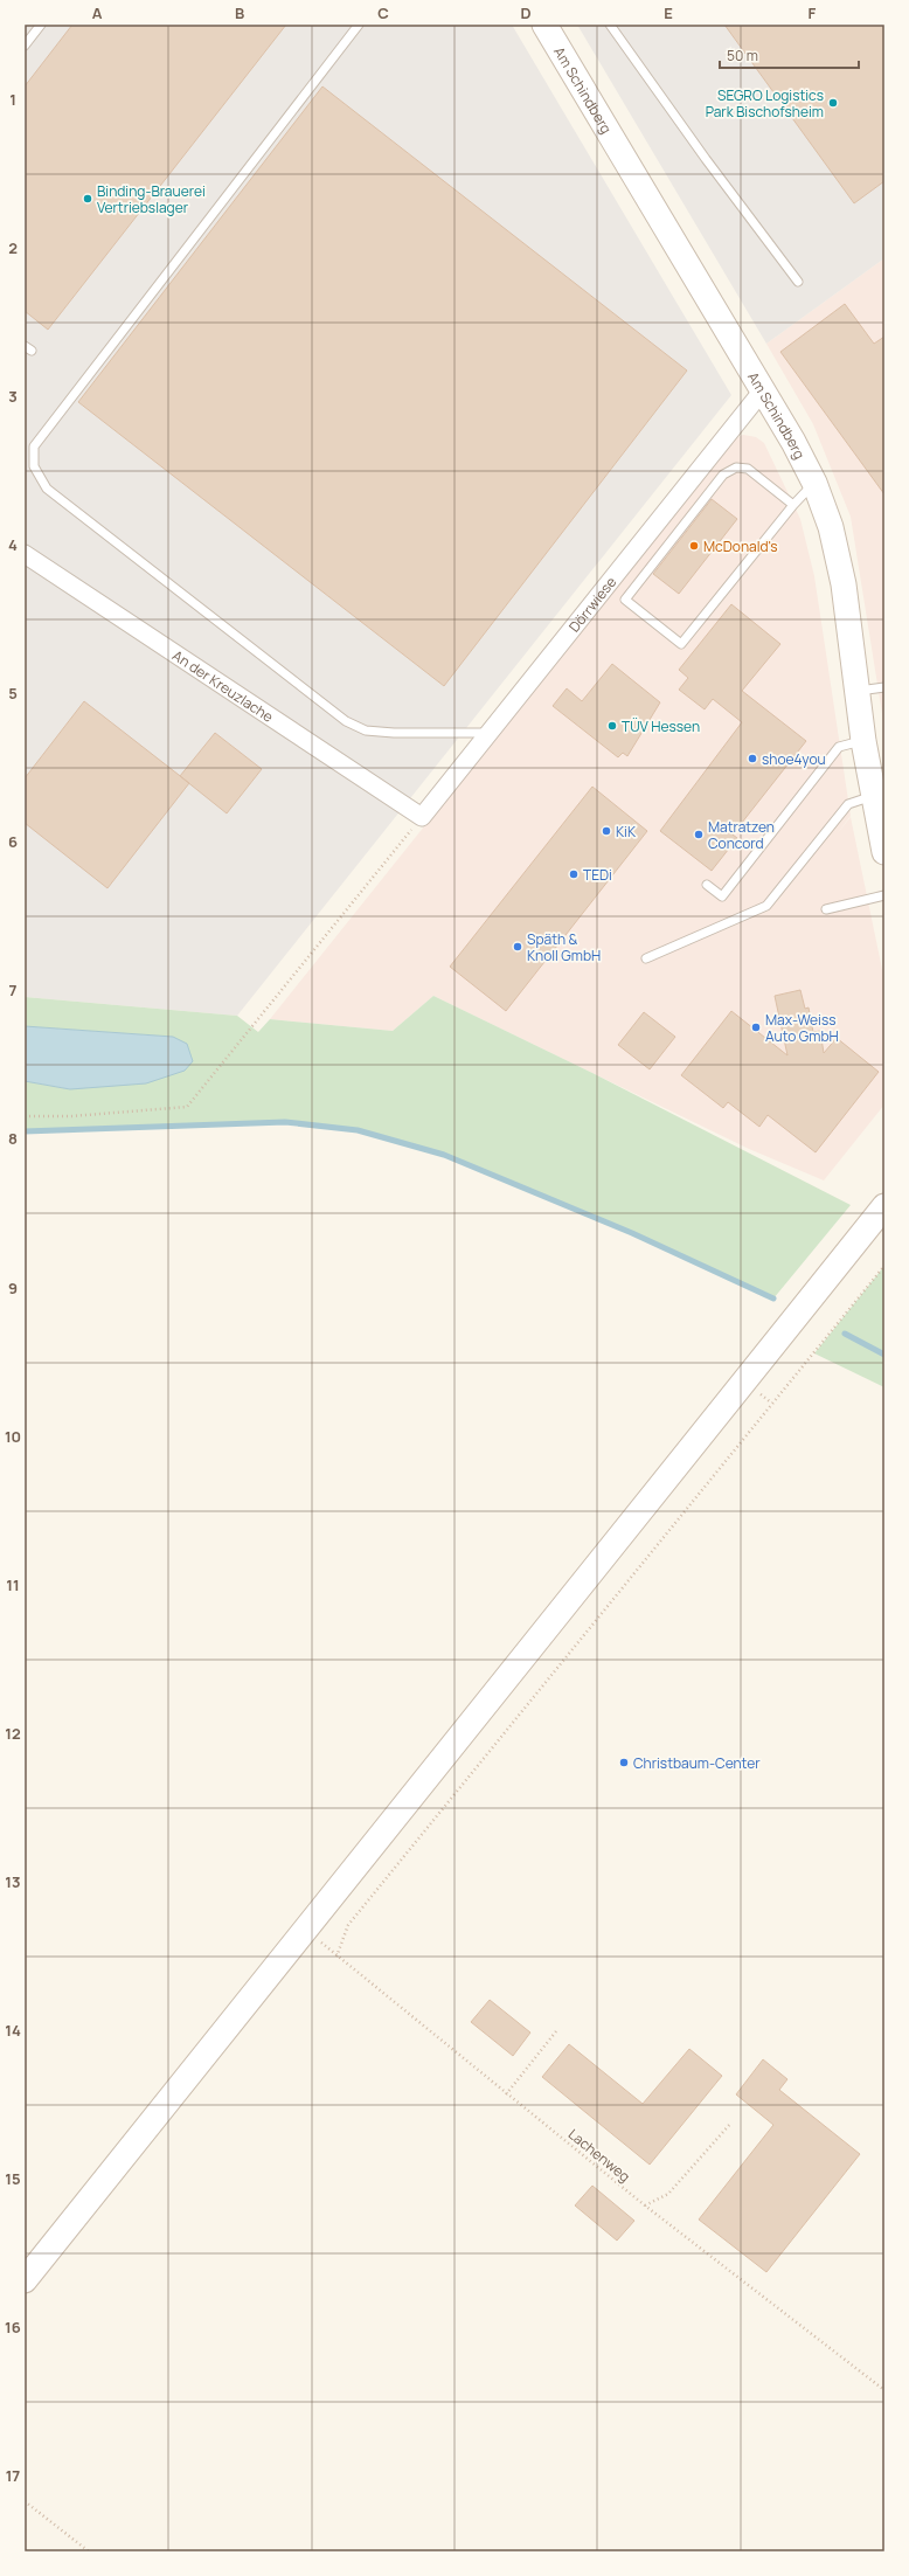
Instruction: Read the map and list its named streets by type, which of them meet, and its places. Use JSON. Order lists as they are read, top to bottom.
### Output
{
  "streets": {
    "main road": ["Am Schindberg"],
    "street": ["Dörrwiese", "An der Kreuzlache"],
    "path": ["Lachenweg"]
  },
  "crossings": [
    ["Am Schindberg", "Dörrwiese"],
    ["Dörrwiese", "An der Kreuzlache"]
  ],
  "places": [
    "SEGRO Logistics Park Bischofsheim",
    "Binding-Brauerei Vertriebslager",
    "McDonald's",
    "TÜV Hessen",
    "shoe4you",
    "KiK",
    "Matratzen Concord",
    "TEDi",
    "Späth & Knoll GmbH",
    "Max-Weiss Auto GmbH",
    "Christbaum-Center"
  ],
  "scale_bar": "50 m",
  "grid": {
    "columns": [
      "A",
      "B",
      "C",
      "D",
      "E",
      "F"
    ],
    "rows": [
      "1",
      "2",
      "3",
      "4",
      "5",
      "6",
      "7",
      "8",
      "9",
      "10",
      "11",
      "12",
      "13",
      "14",
      "15",
      "16",
      "17"
    ]
  }
}
